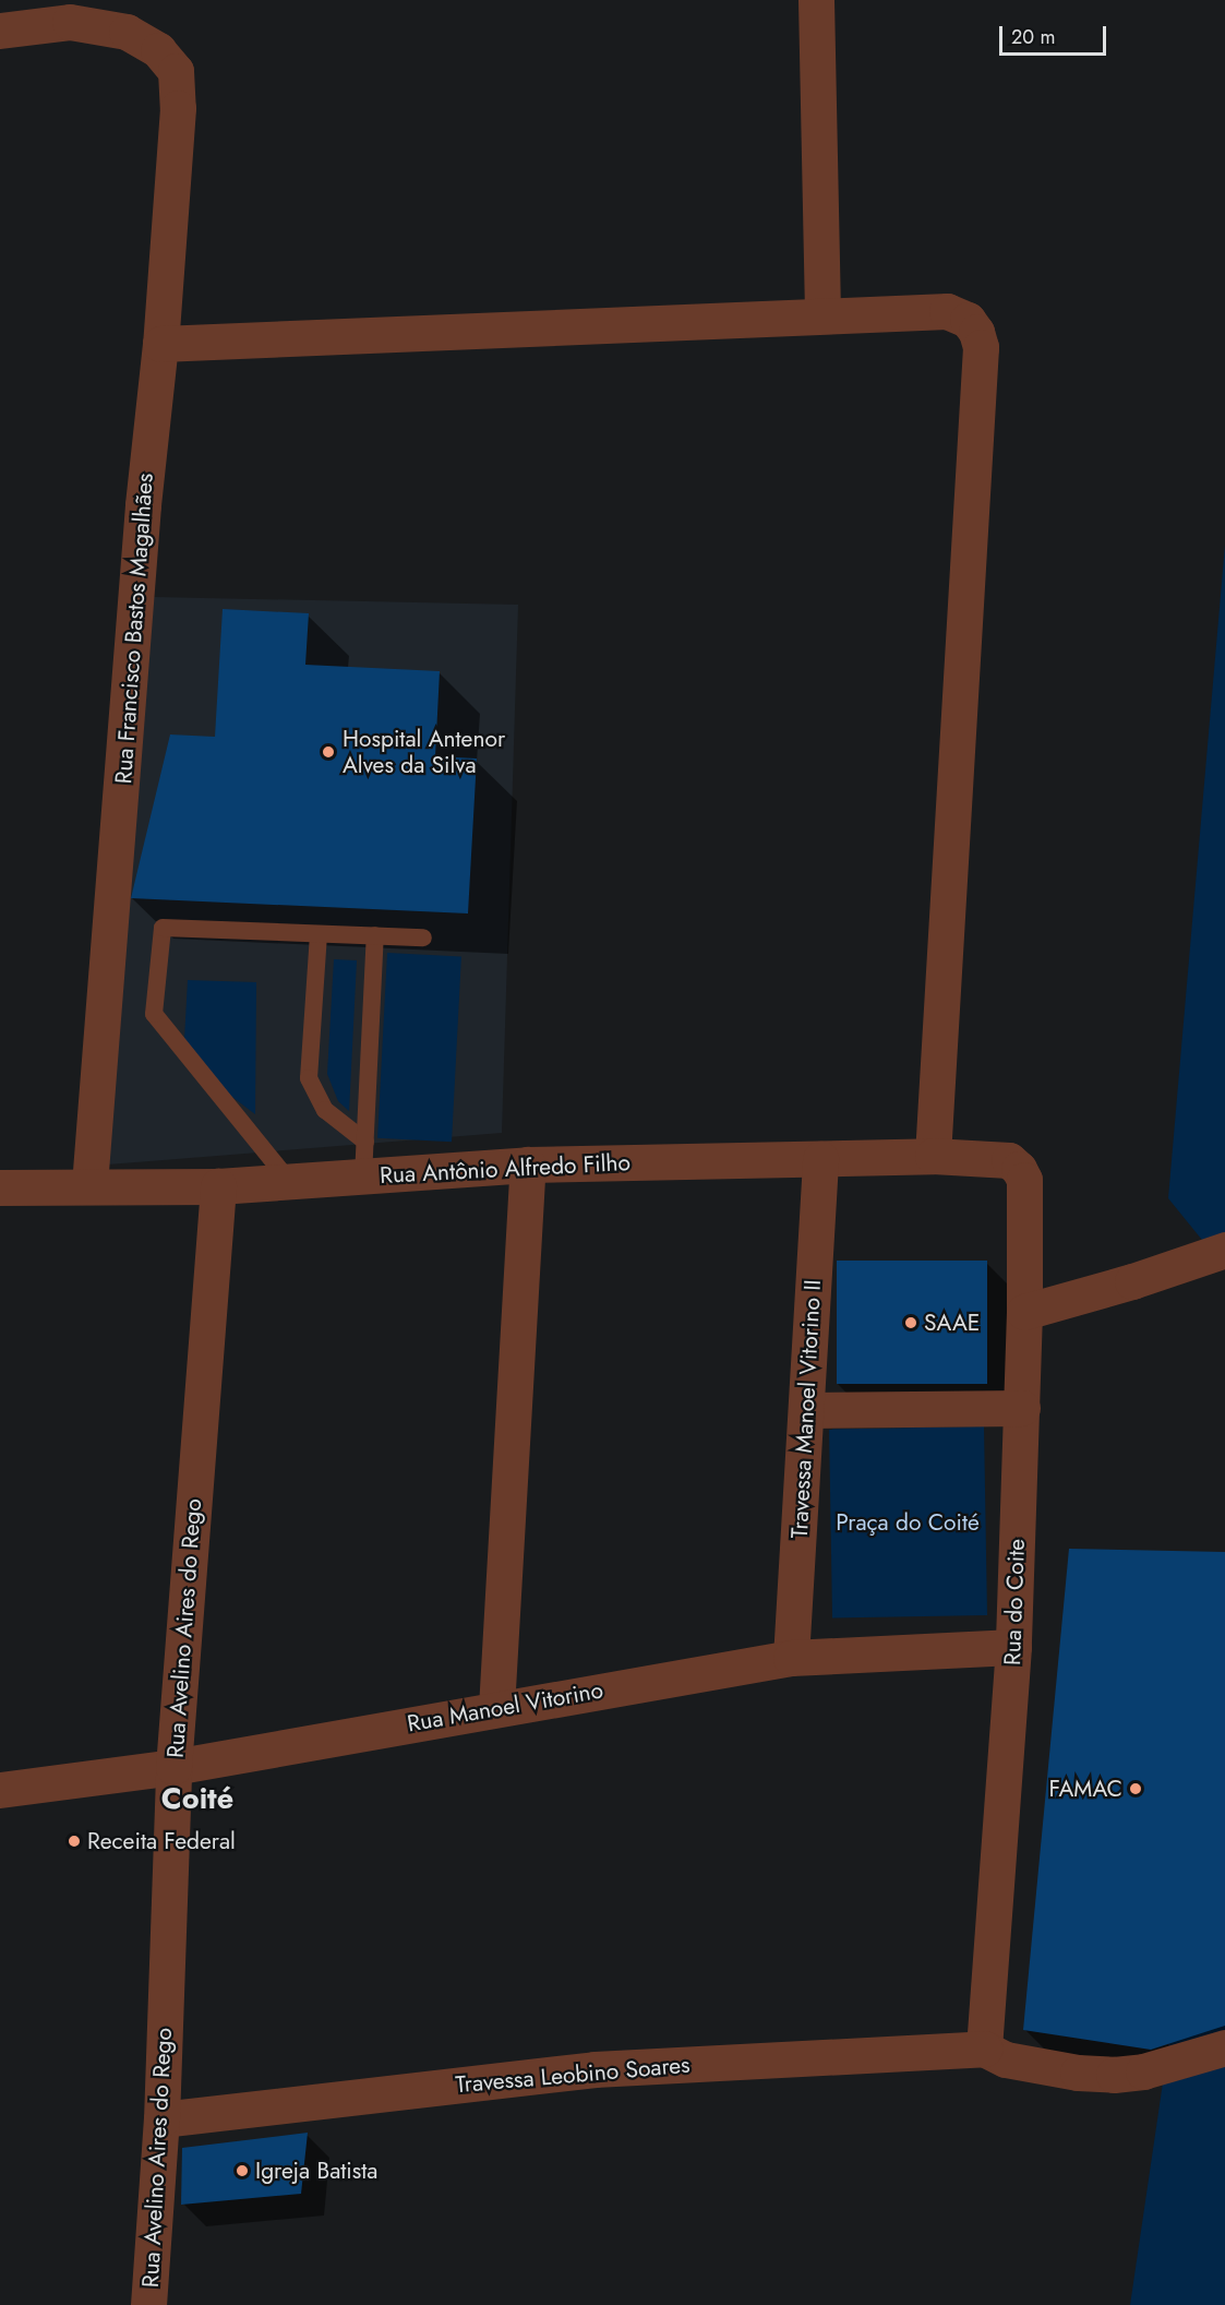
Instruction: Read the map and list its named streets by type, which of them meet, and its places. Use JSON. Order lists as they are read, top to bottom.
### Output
{
  "streets": {
    "street": [
      "Rua Francisco Bastos Magalhães",
      "Rua Antônio Alfredo Filho",
      "Travessa Manoel Vitorino II",
      "Rua do Coite",
      "Rua Avelino Aires do Rego",
      "Rua Manoel Vitorino",
      "Travessa Leobino Soares"
    ]
  },
  "crossings": [
    ["Rua Francisco Bastos Magalhães", "Rua Antônio Alfredo Filho"],
    ["Rua Antônio Alfredo Filho", "Travessa Manoel Vitorino II"],
    ["Rua Antônio Alfredo Filho", "Rua do Coite"],
    ["Rua Antônio Alfredo Filho", "Rua Avelino Aires do Rego"],
    ["Travessa Manoel Vitorino II", "Rua Manoel Vitorino"],
    ["Rua do Coite", "Rua Manoel Vitorino"],
    ["Rua do Coite", "Travessa Leobino Soares"],
    ["Rua Avelino Aires do Rego", "Rua Manoel Vitorino"],
    ["Rua Avelino Aires do Rego", "Travessa Leobino Soares"]
  ],
  "districts": ["Coité"],
  "parks": ["Praça do Coité"],
  "places": [
    "Hospital Antenor Alves da Silva",
    "SAAE",
    "FAMAC",
    "Receita Federal",
    "Igreja Batista"
  ],
  "scale_bar": "20 m"
}
